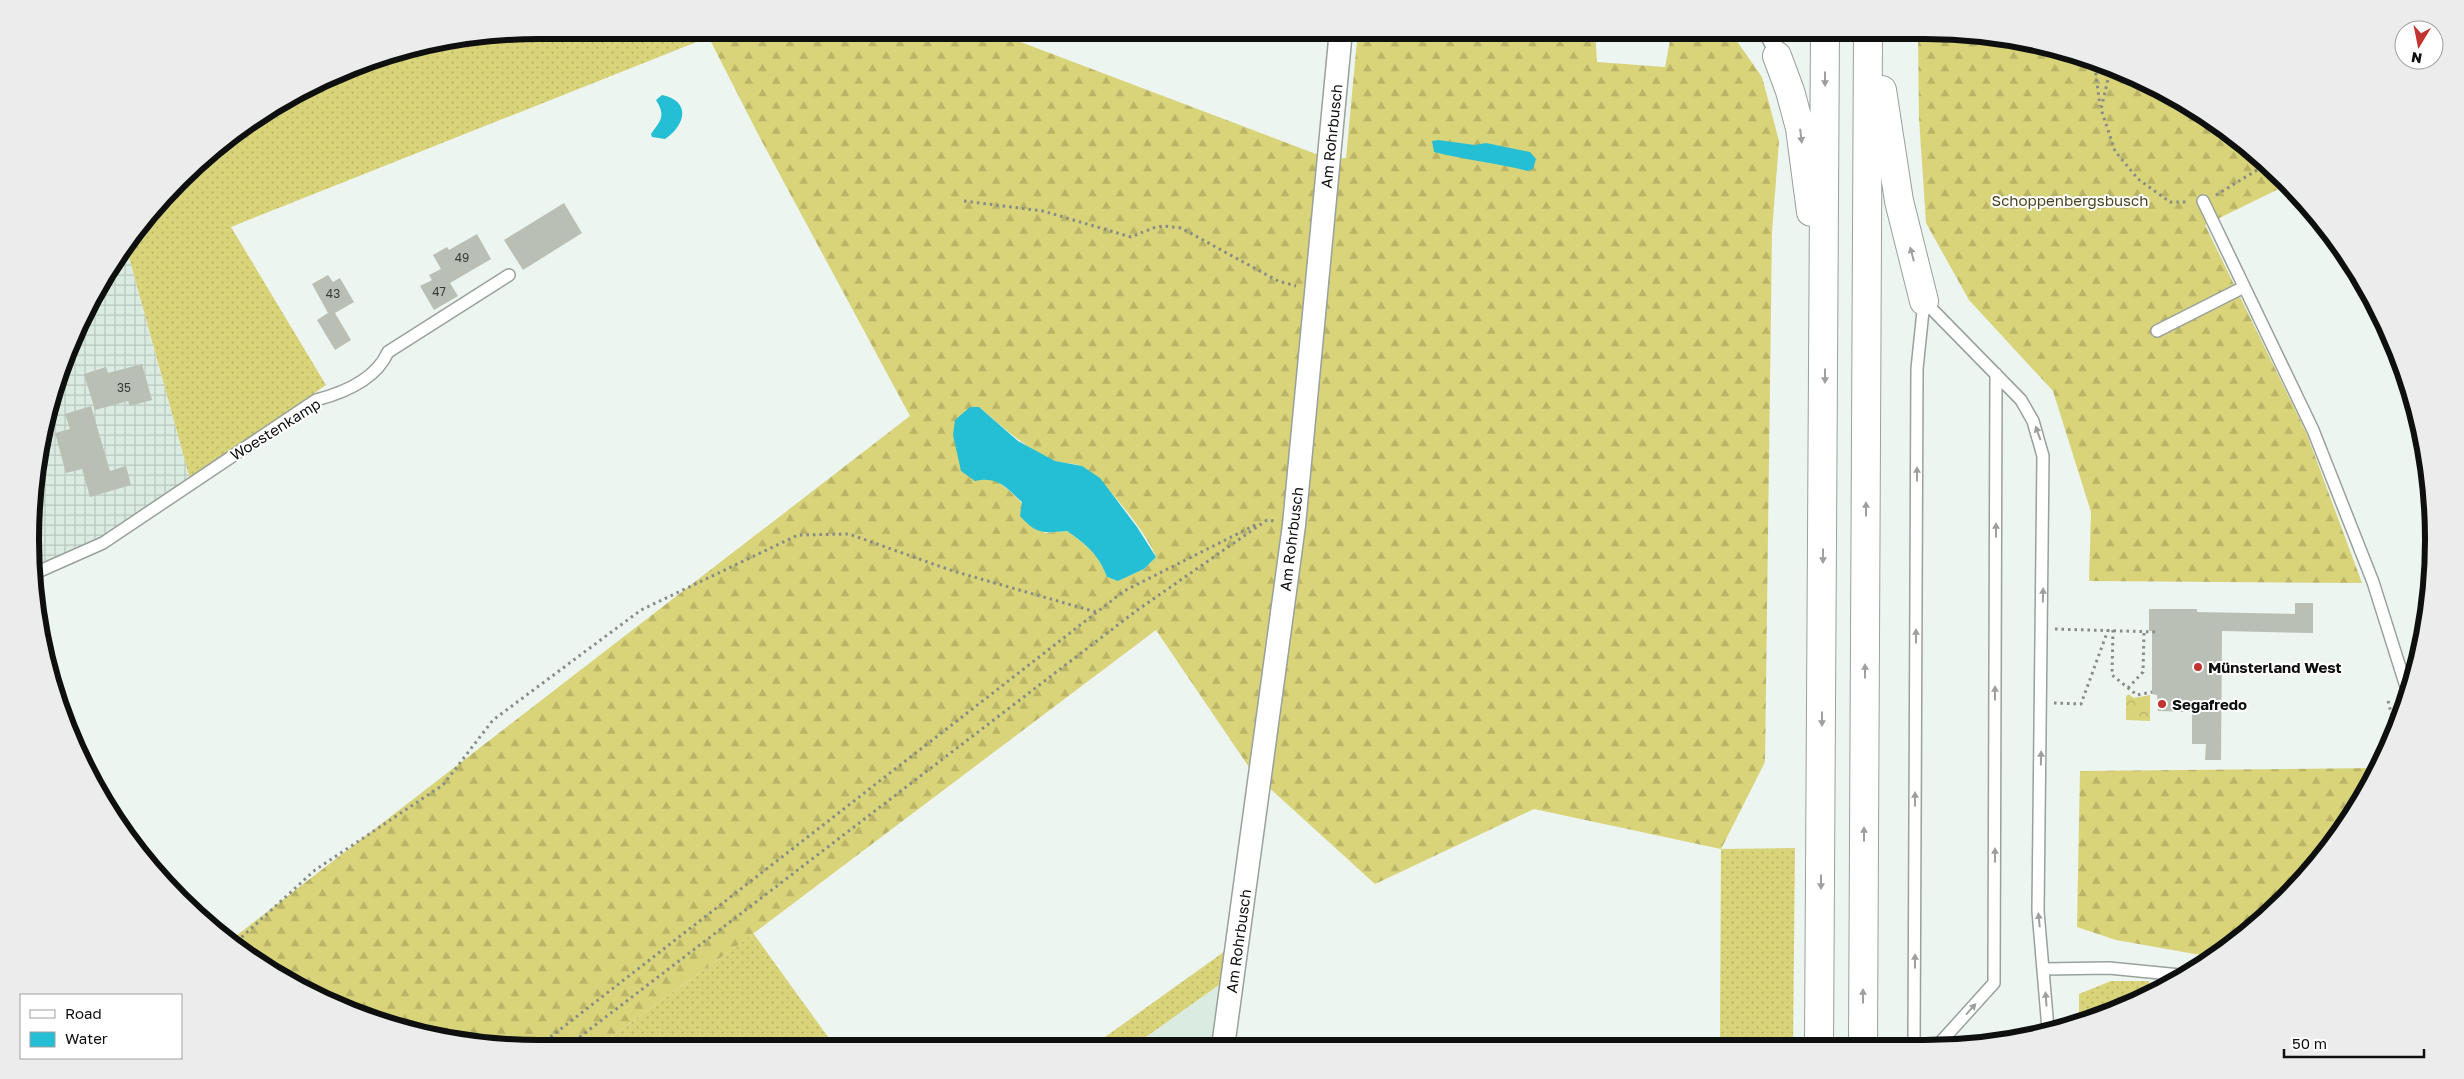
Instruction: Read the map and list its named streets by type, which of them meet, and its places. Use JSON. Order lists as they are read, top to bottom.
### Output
{
  "streets": {
    "street": ["Am Rohrbusch"],
    "lane": ["Woestenkamp"]
  },
  "parks": ["Schoppenbergsbusch"],
  "places": ["Münsterland West", "Segafredo"],
  "house_numbers": [
    "49",
    "47",
    "43",
    "35"
  ],
  "legend": ["Road", "Water"],
  "scale_bar": "50 m",
  "north": "bottom"
}
